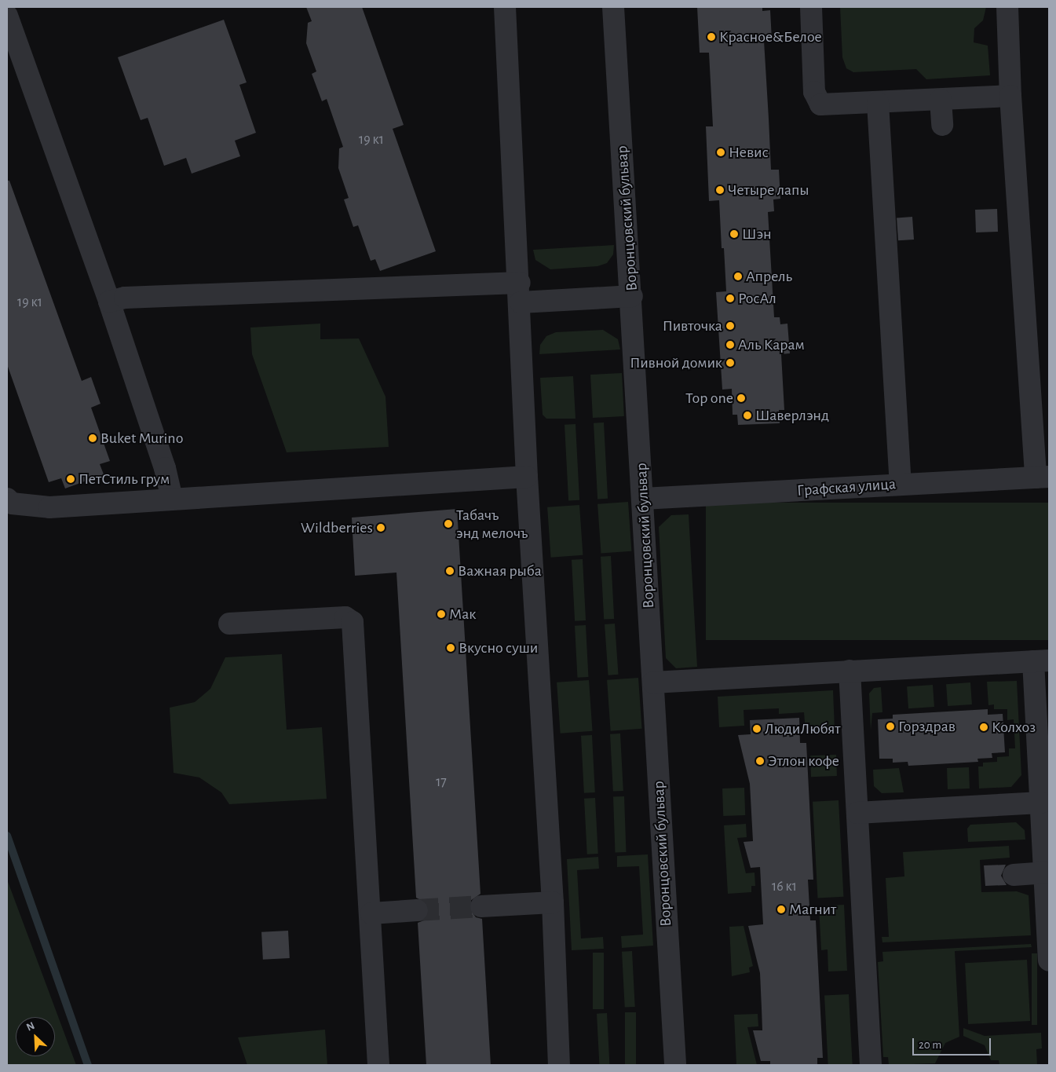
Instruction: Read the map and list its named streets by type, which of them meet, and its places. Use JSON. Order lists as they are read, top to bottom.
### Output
{
  "streets": {
    "street": ["Воронцовский бульвар", "Графская улица"]
  },
  "crossings": [
    ["Воронцовский бульвар", "Графская улица"]
  ],
  "places": [
    "Красное&Белое",
    "Невис",
    "Четыре лапы",
    "Шэн",
    "Апрель",
    "РосАл",
    "Пивточка",
    "Аль Карам",
    "Пивной домик",
    "Top one",
    "Шаверлэнд",
    "Buket Murino",
    "ПетСтиль грум",
    "Табачъ энд мелочъ",
    "Wildberries",
    "Важная рыба",
    "Мак",
    "Вкусно суши",
    "Горздрав",
    "Колхоз",
    "ЛюдиЛюбят",
    "Этлон кофе",
    "Магнит"
  ],
  "house_numbers": [
    "19 к1",
    "19 к1",
    "17",
    "16 к1"
  ],
  "scale_bar": "20 m",
  "north": "top left"
}
